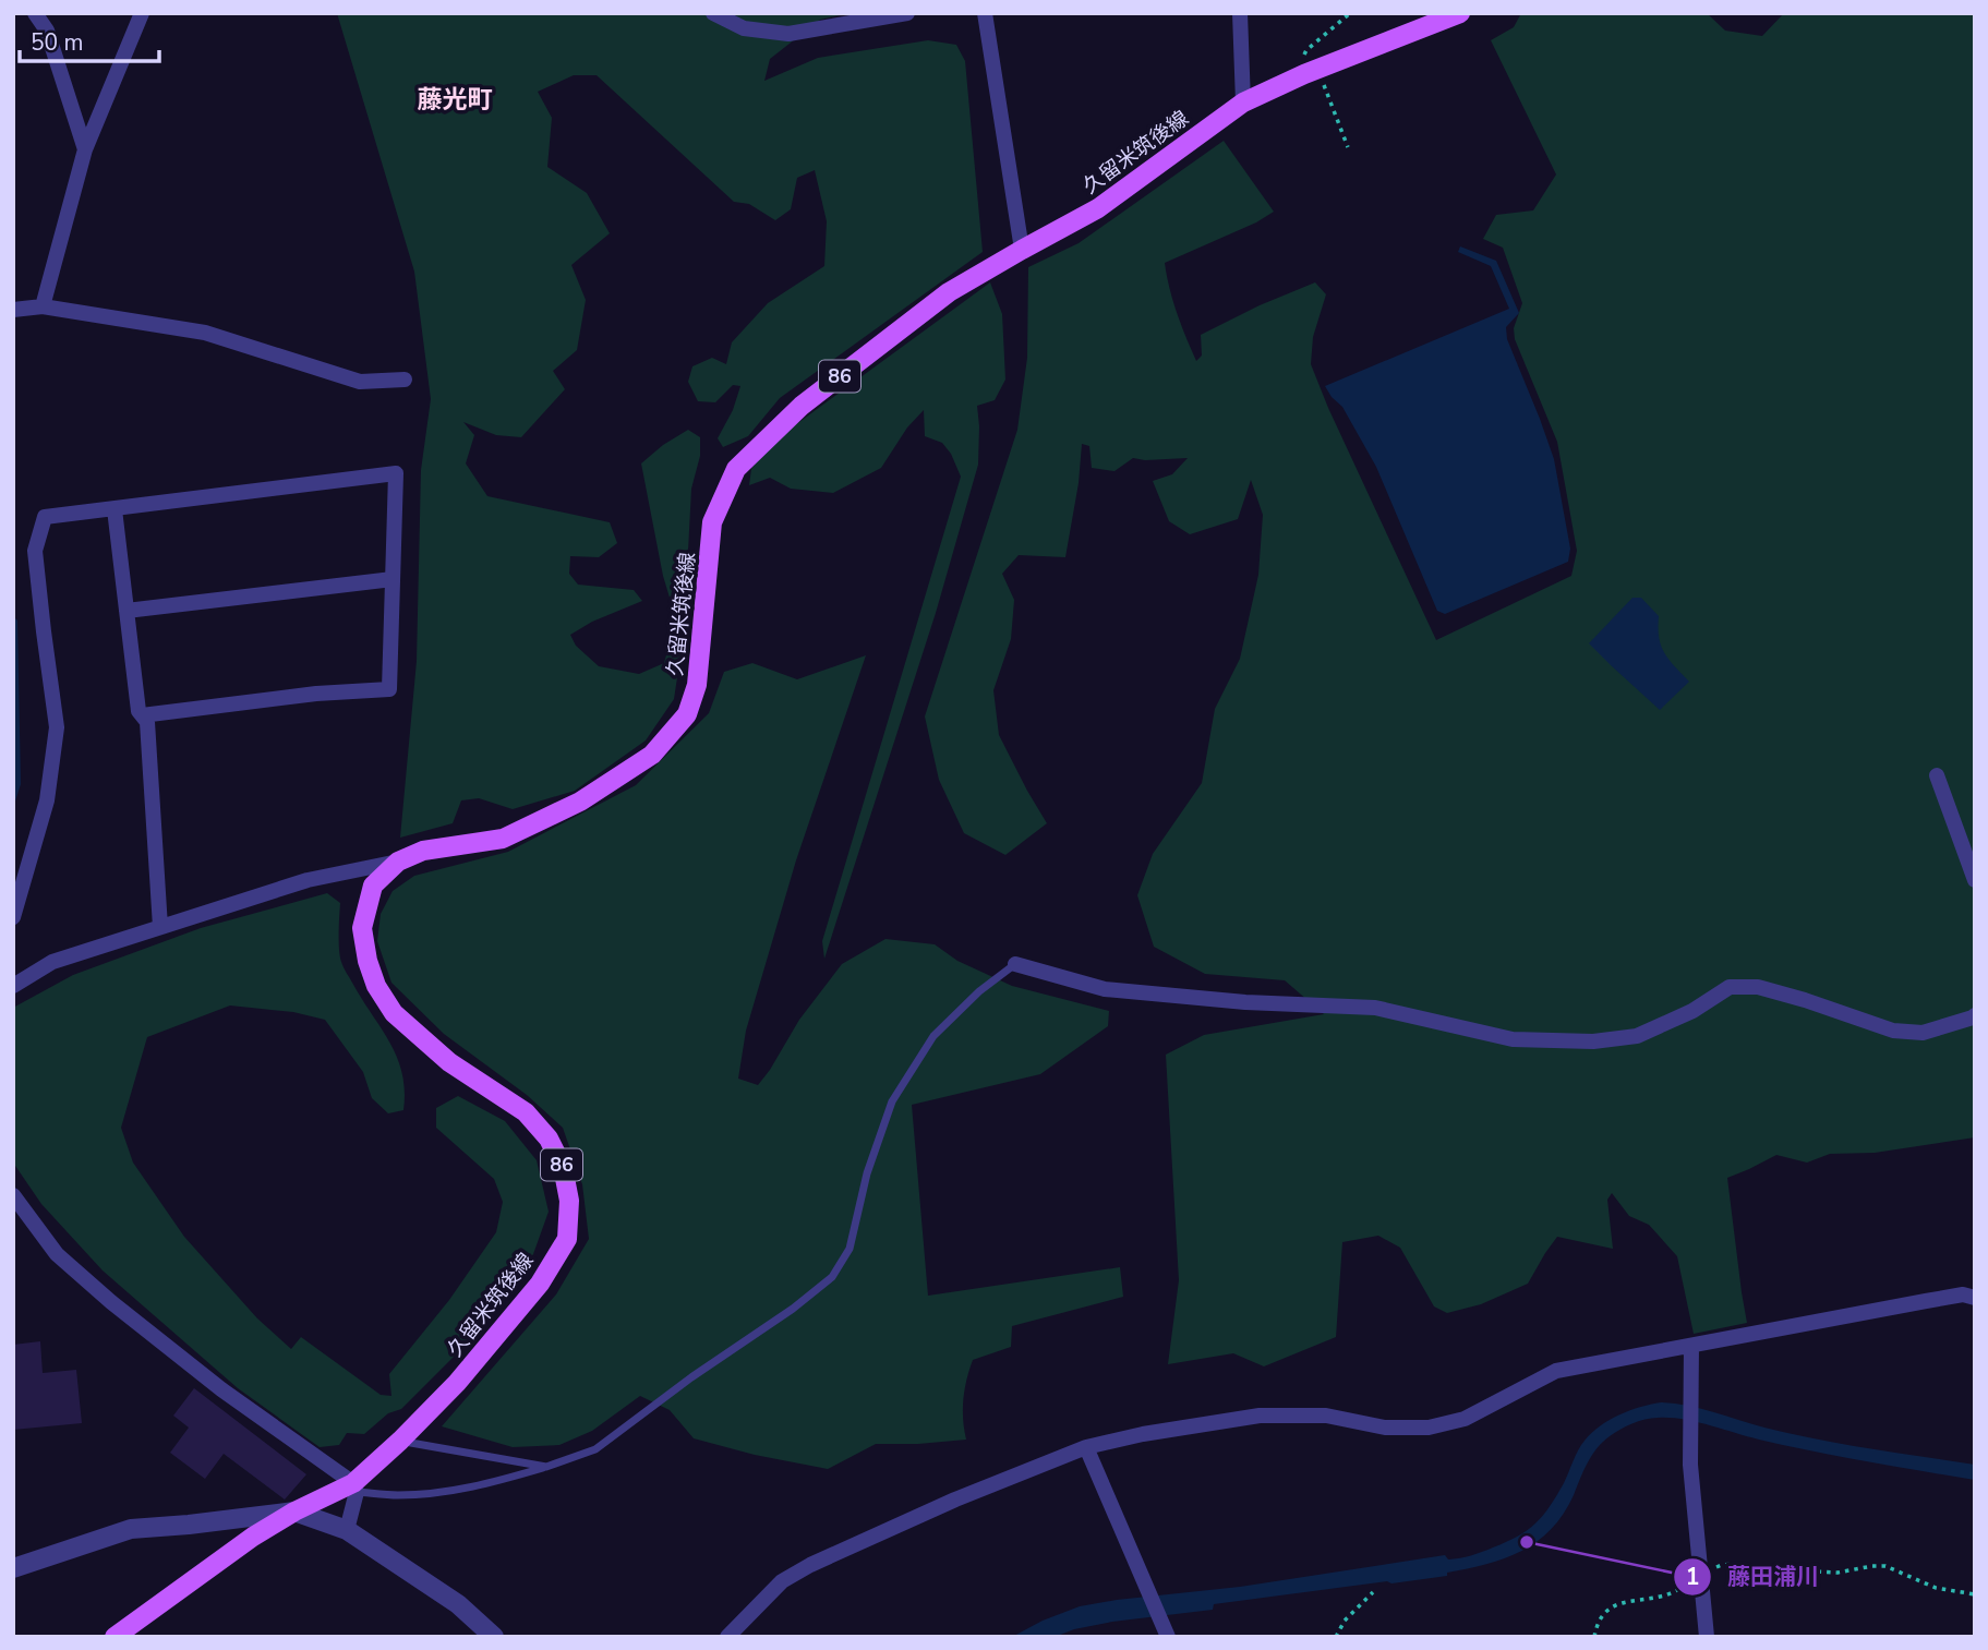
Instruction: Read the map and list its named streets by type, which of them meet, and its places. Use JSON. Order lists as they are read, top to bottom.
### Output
{
  "streets": {
    "main road": ["久留米筑後線", "86"]
  },
  "districts": ["藤光町"],
  "places": ["藤田浦川"],
  "scale_bar": "50 m"
}
